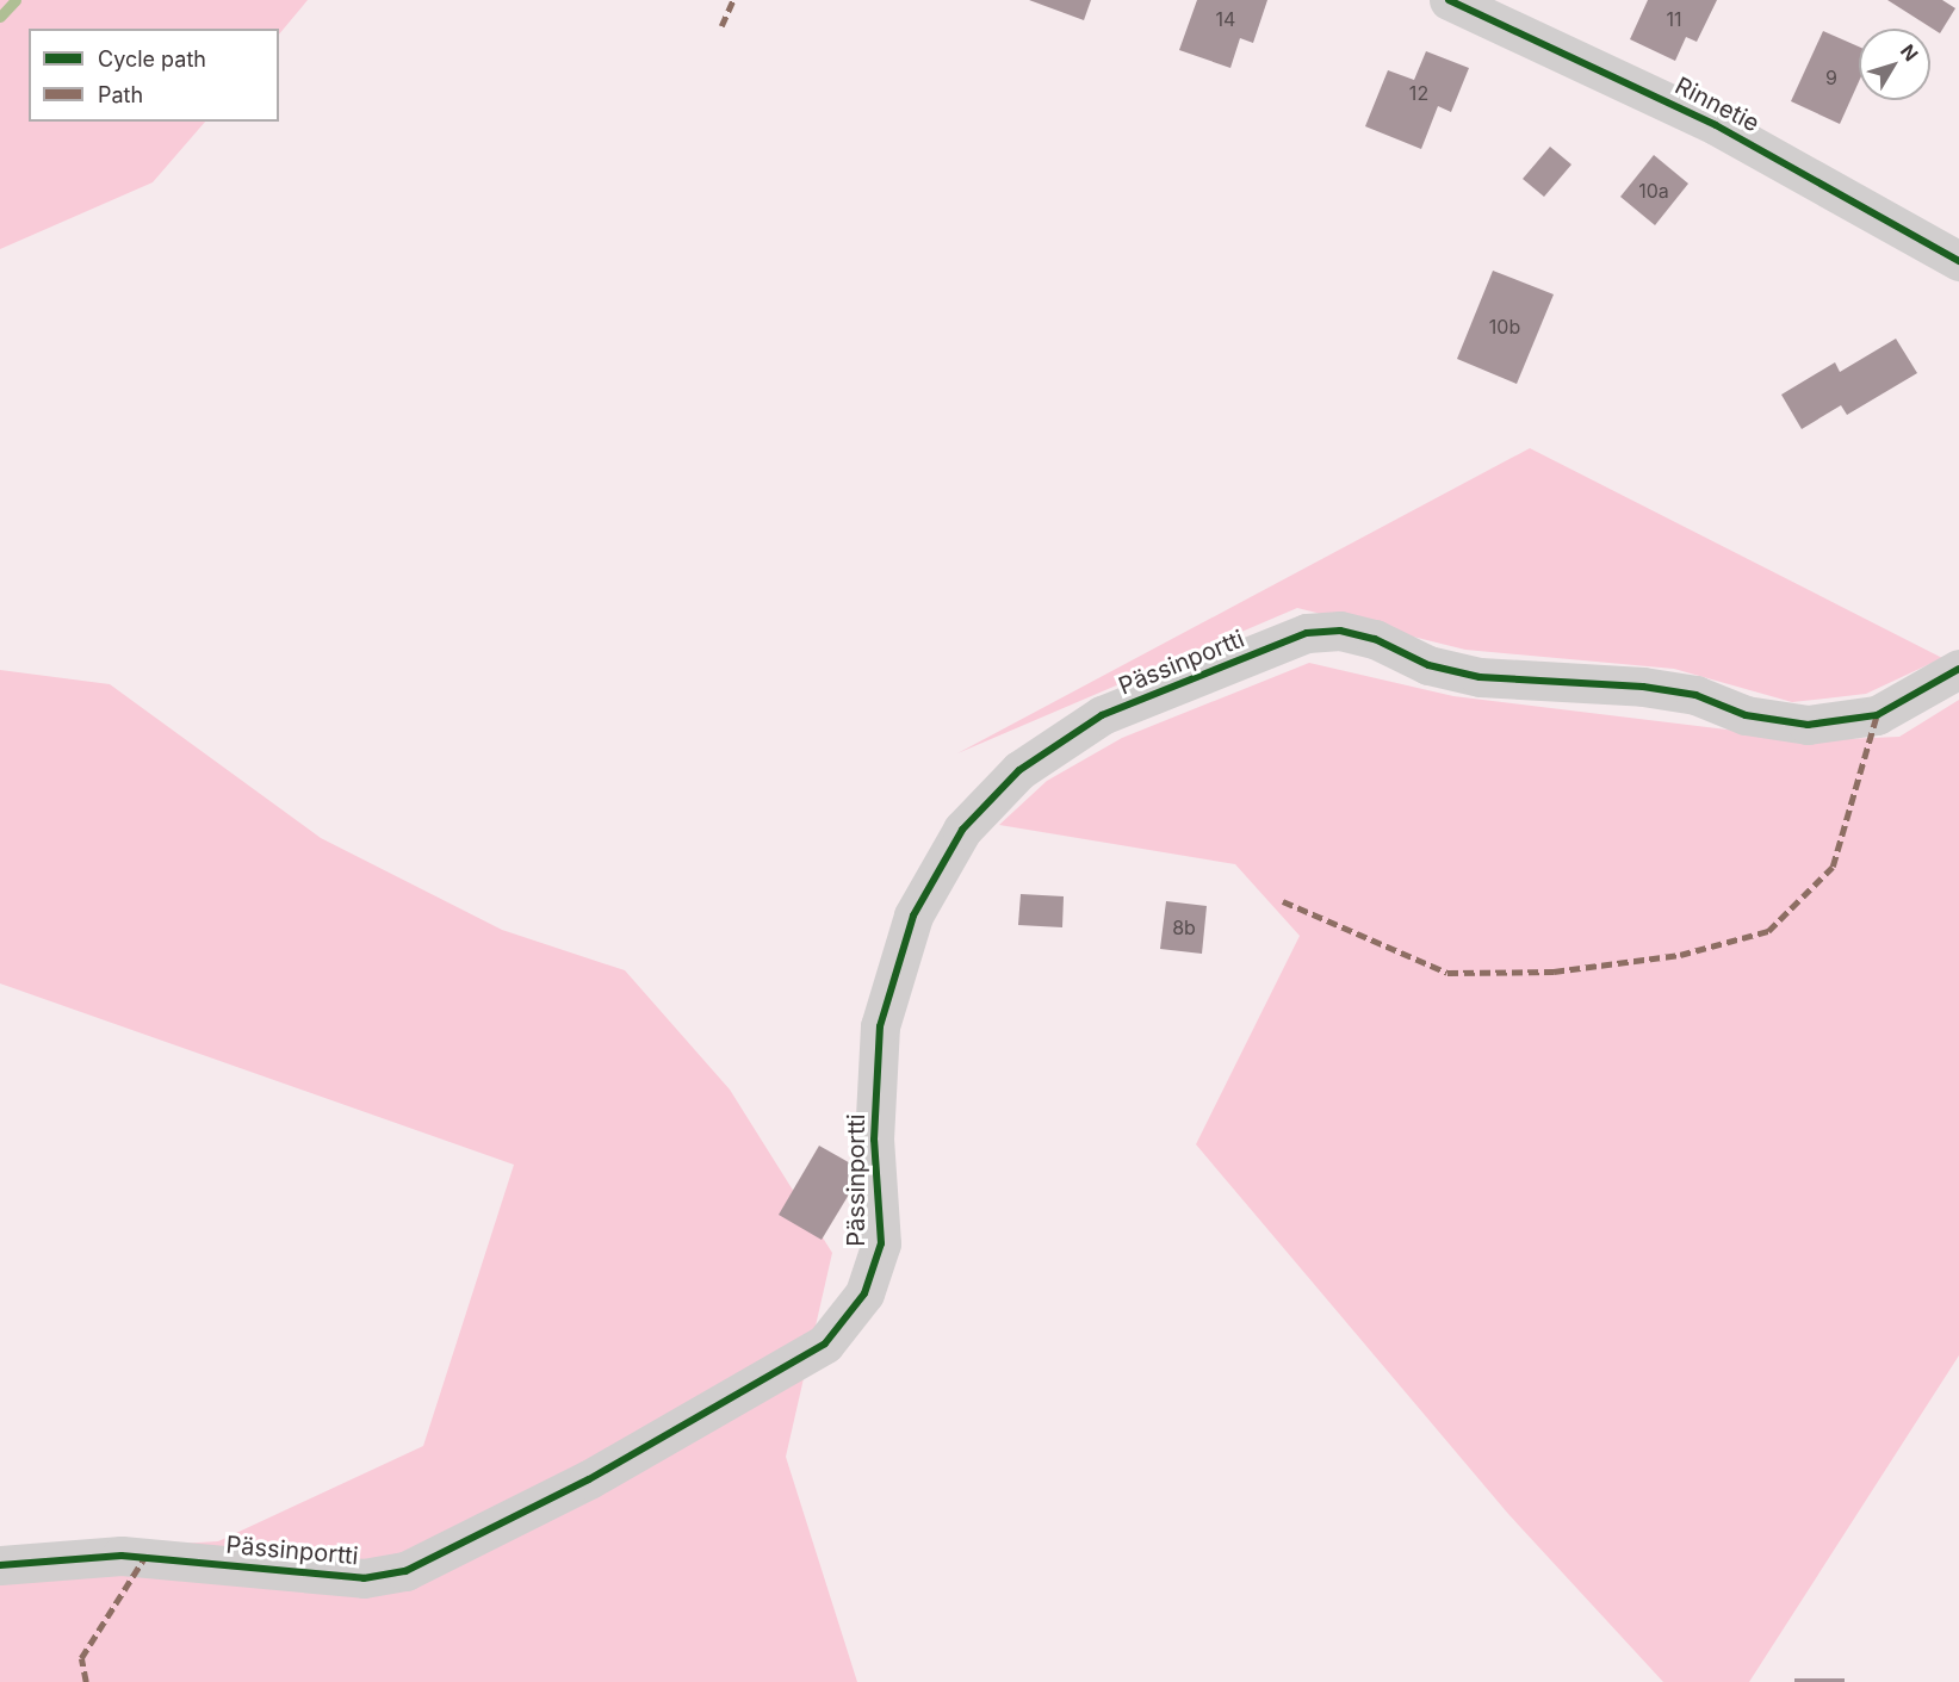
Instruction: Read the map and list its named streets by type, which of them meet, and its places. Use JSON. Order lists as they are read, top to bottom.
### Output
{
  "streets": {
    "street": ["Rinnetie", "Pässinportti"]
  },
  "house_numbers": [
    "14",
    "11",
    "9",
    "12",
    "10a",
    "10b",
    "8b"
  ],
  "legend": ["Cycle path", "Path"],
  "north": "top right"
}
